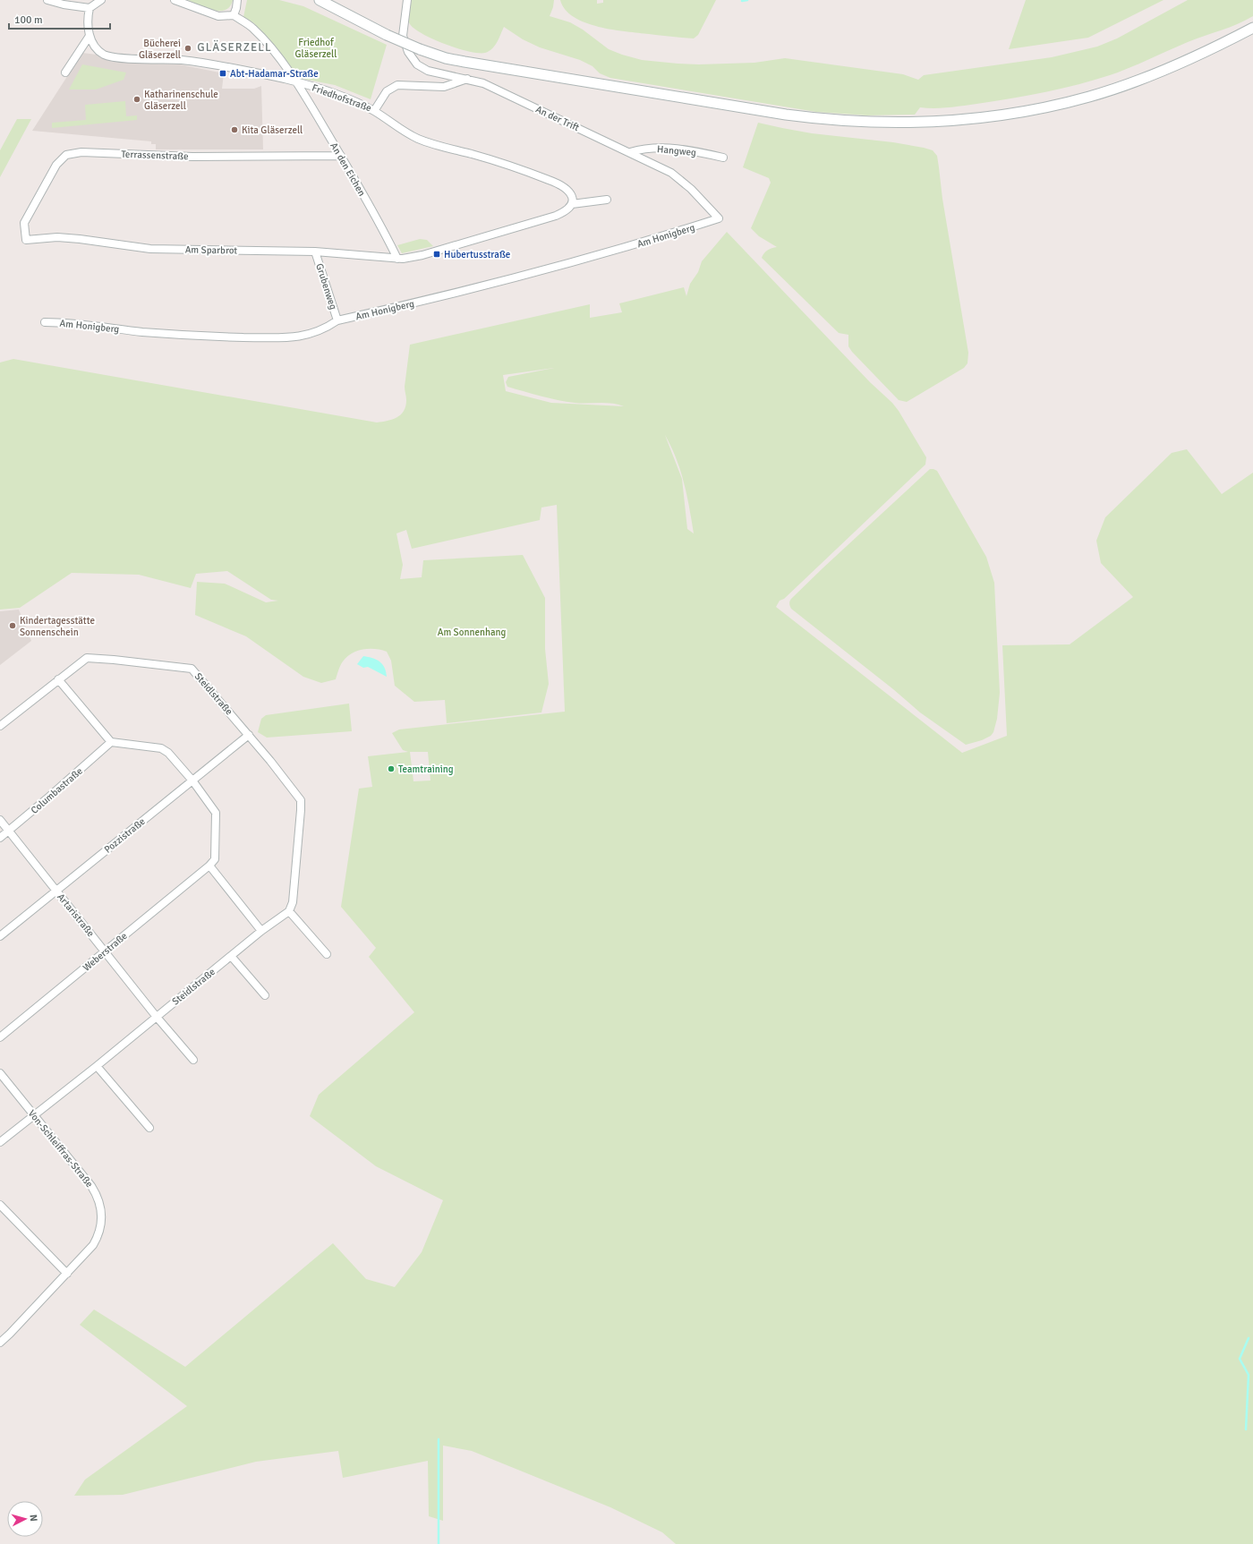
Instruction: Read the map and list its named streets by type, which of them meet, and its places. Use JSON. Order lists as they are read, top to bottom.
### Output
{
  "streets": {
    "street": [
      "Friedhofstraße",
      "An der Trift",
      "Hangweg",
      "Terrassenstraße",
      "An den Eichen",
      "Am Honigberg",
      "Am Sparbrot",
      "Grubenweg",
      "Steidlstraße",
      "Columbastraße",
      "Pozzistraße",
      "Artaristraße",
      "Weberstraße",
      "Von-Schleiffras-Straße"
    ]
  },
  "crossings": [
    ["Friedhofstraße", "An der Trift"],
    ["Friedhofstraße", "An den Eichen"],
    ["An der Trift", "Hangweg"],
    ["An der Trift", "Am Honigberg"],
    ["Terrassenstraße", "An den Eichen"],
    ["Terrassenstraße", "Am Sparbrot"],
    ["An den Eichen", "Am Sparbrot"],
    ["Am Honigberg", "Grubenweg"],
    ["Am Sparbrot", "Grubenweg"],
    ["Steidlstraße", "Pozzistraße"],
    ["Steidlstraße", "Artaristraße"],
    ["Steidlstraße", "Von-Schleiffras-Straße"],
    ["Columbastraße", "Artaristraße"],
    ["Pozzistraße", "Artaristraße"],
    ["Artaristraße", "Weberstraße"]
  ],
  "districts": ["GLÄSERZELL"],
  "parks": ["Friedhof Gläserzell", "Am Sonnenhang"],
  "places": {
    "other": [
      "Bücherei Gläserzell",
      "Katharinenschule Gläserzell",
      "Kita Gläserzell",
      "Kindertagesstätte Sonnenschein",
      "Teamtraining"
    ],
    "transit": ["Abt-Hadamar-Straße", "Hubertusstraße"]
  },
  "scale_bar": "100 m",
  "north": "right"
}
